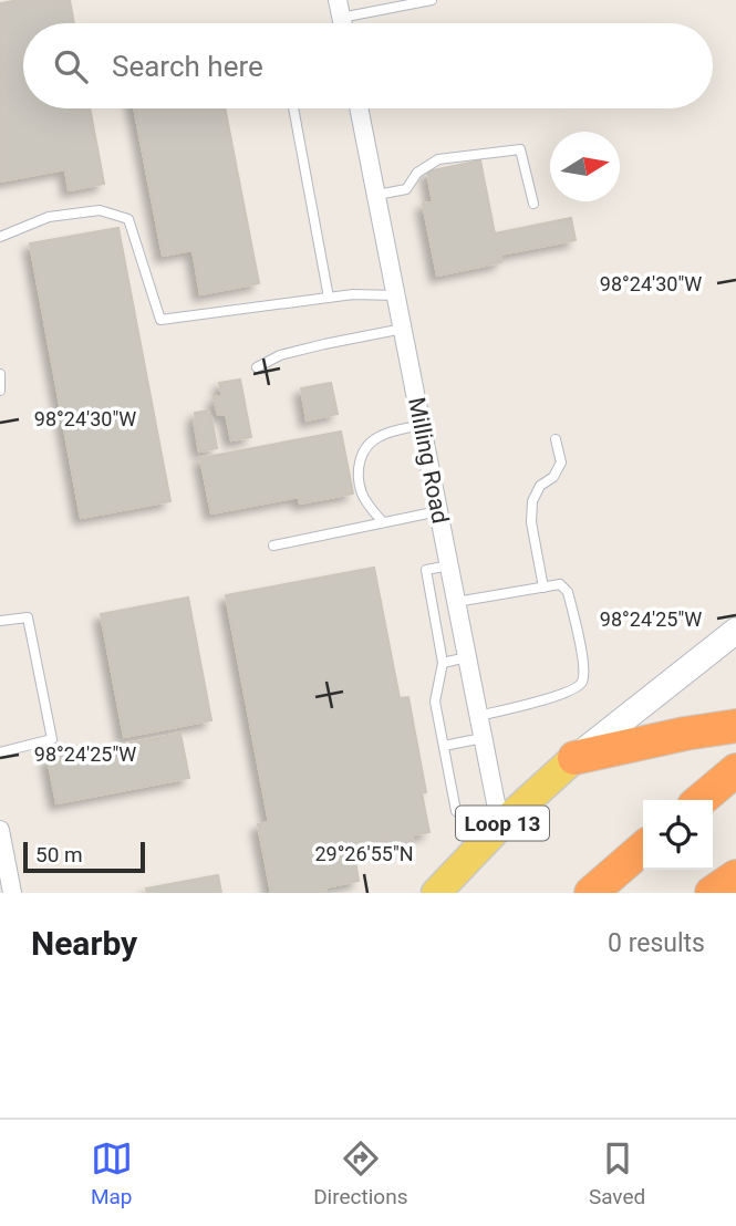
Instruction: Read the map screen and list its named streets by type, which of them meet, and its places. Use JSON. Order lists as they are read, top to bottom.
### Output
{
  "streets": {
    "highway": ["Loop 13"],
    "street": ["Milling Road"]
  },
  "crossings": [
    ["Milling Road", "Loop 13"]
  ],
  "scale_bar": "50 m",
  "north": "right",
  "page": {
    "search": "Search here",
    "scale": "50 m",
    "heading": ["Nearby", "0 results"],
    "nav": ["Map", "Directions", "Saved"]
  },
  "coordinates": ["98°24'30\"W", "98°24'25\"W", "29°26'55\"N"]
}
